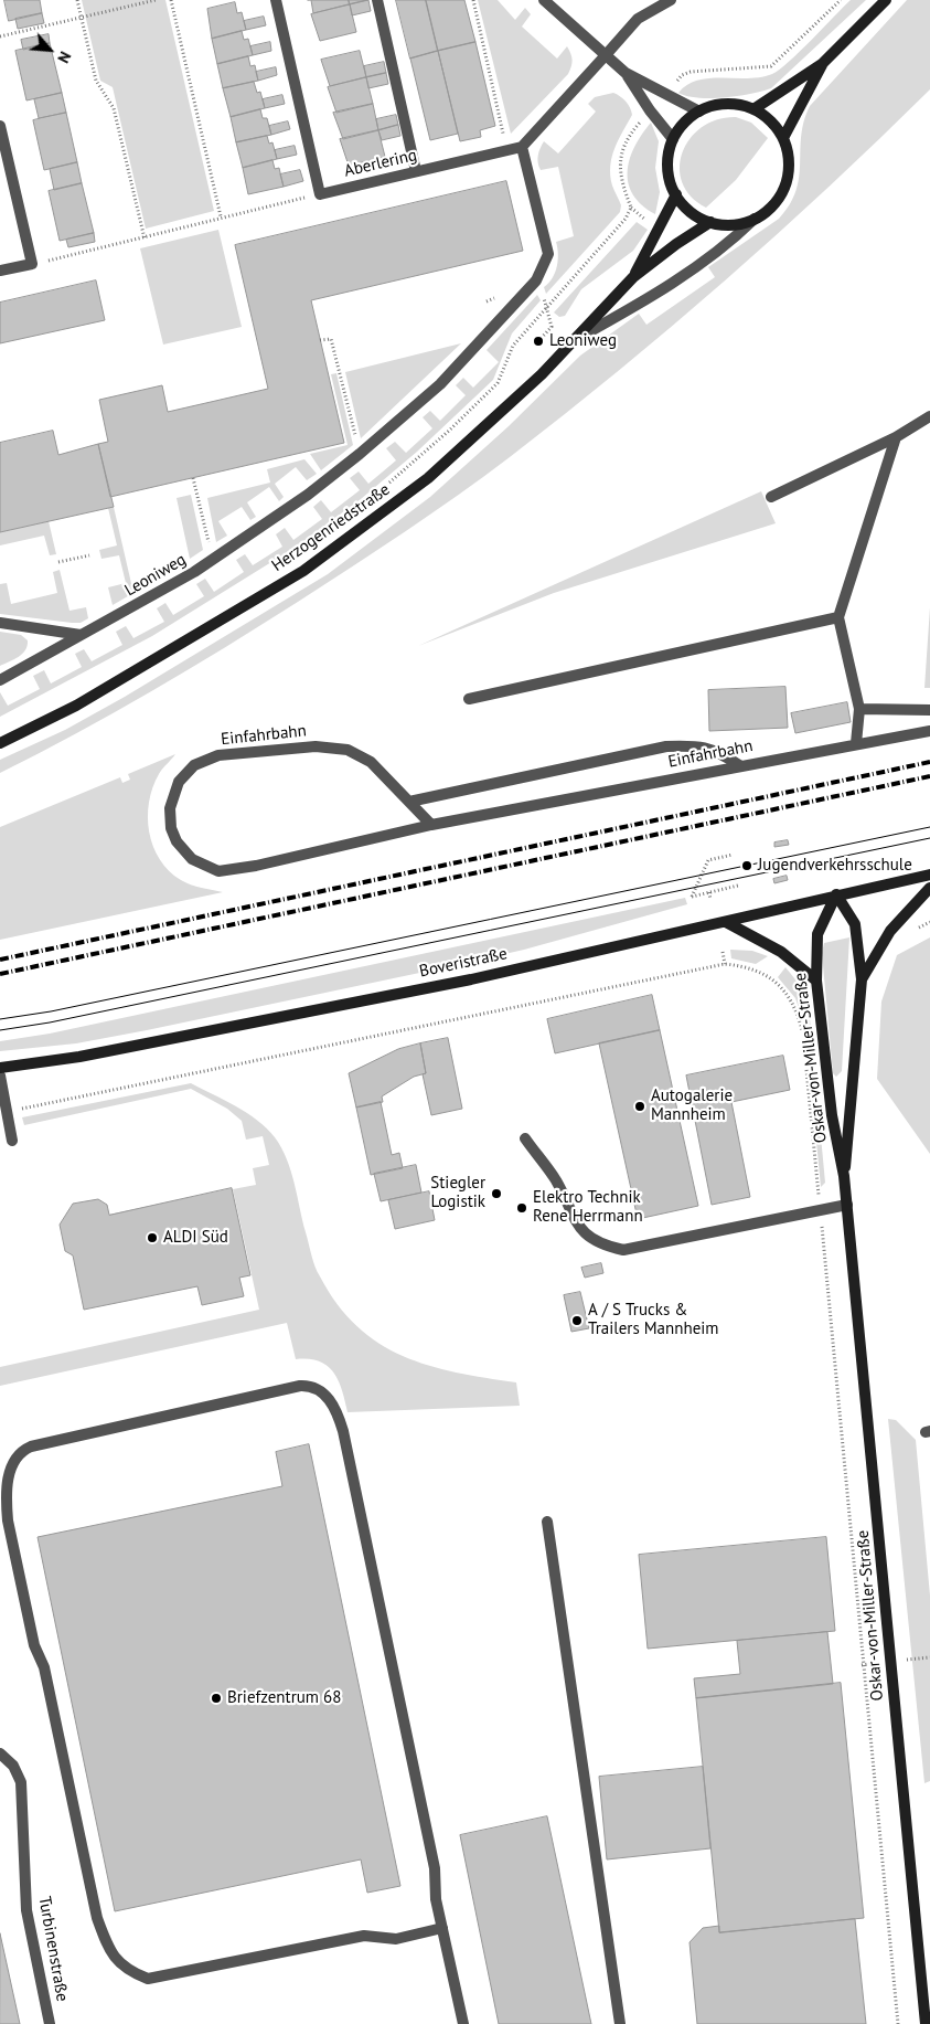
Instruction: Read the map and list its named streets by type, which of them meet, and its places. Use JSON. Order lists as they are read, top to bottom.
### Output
{
  "streets": {
    "main road": ["Herzogenriedstraße", "Boveristraße", "Oskar-von-Miller-Straße"],
    "street": [
      "Aberlering",
      "Leoniweg",
      "Einfahrbahn",
      "Turbinenstraße"
    ]
  },
  "crossings": [
    ["Aberlering", "Leoniweg"],
    ["Boveristraße", "Oskar-von-Miller-Straße"]
  ],
  "places": [
    "Leoniweg",
    "Jugendverkehrsschule",
    "Autogalerie Mannheim",
    "Stiegler Logistik",
    "Elektro Technik Rene Herrmann",
    "ALDI Süd",
    "A / S Trucks & Trailers Mannheim",
    "Briefzentrum 68"
  ],
  "north": "bottom right"
}
